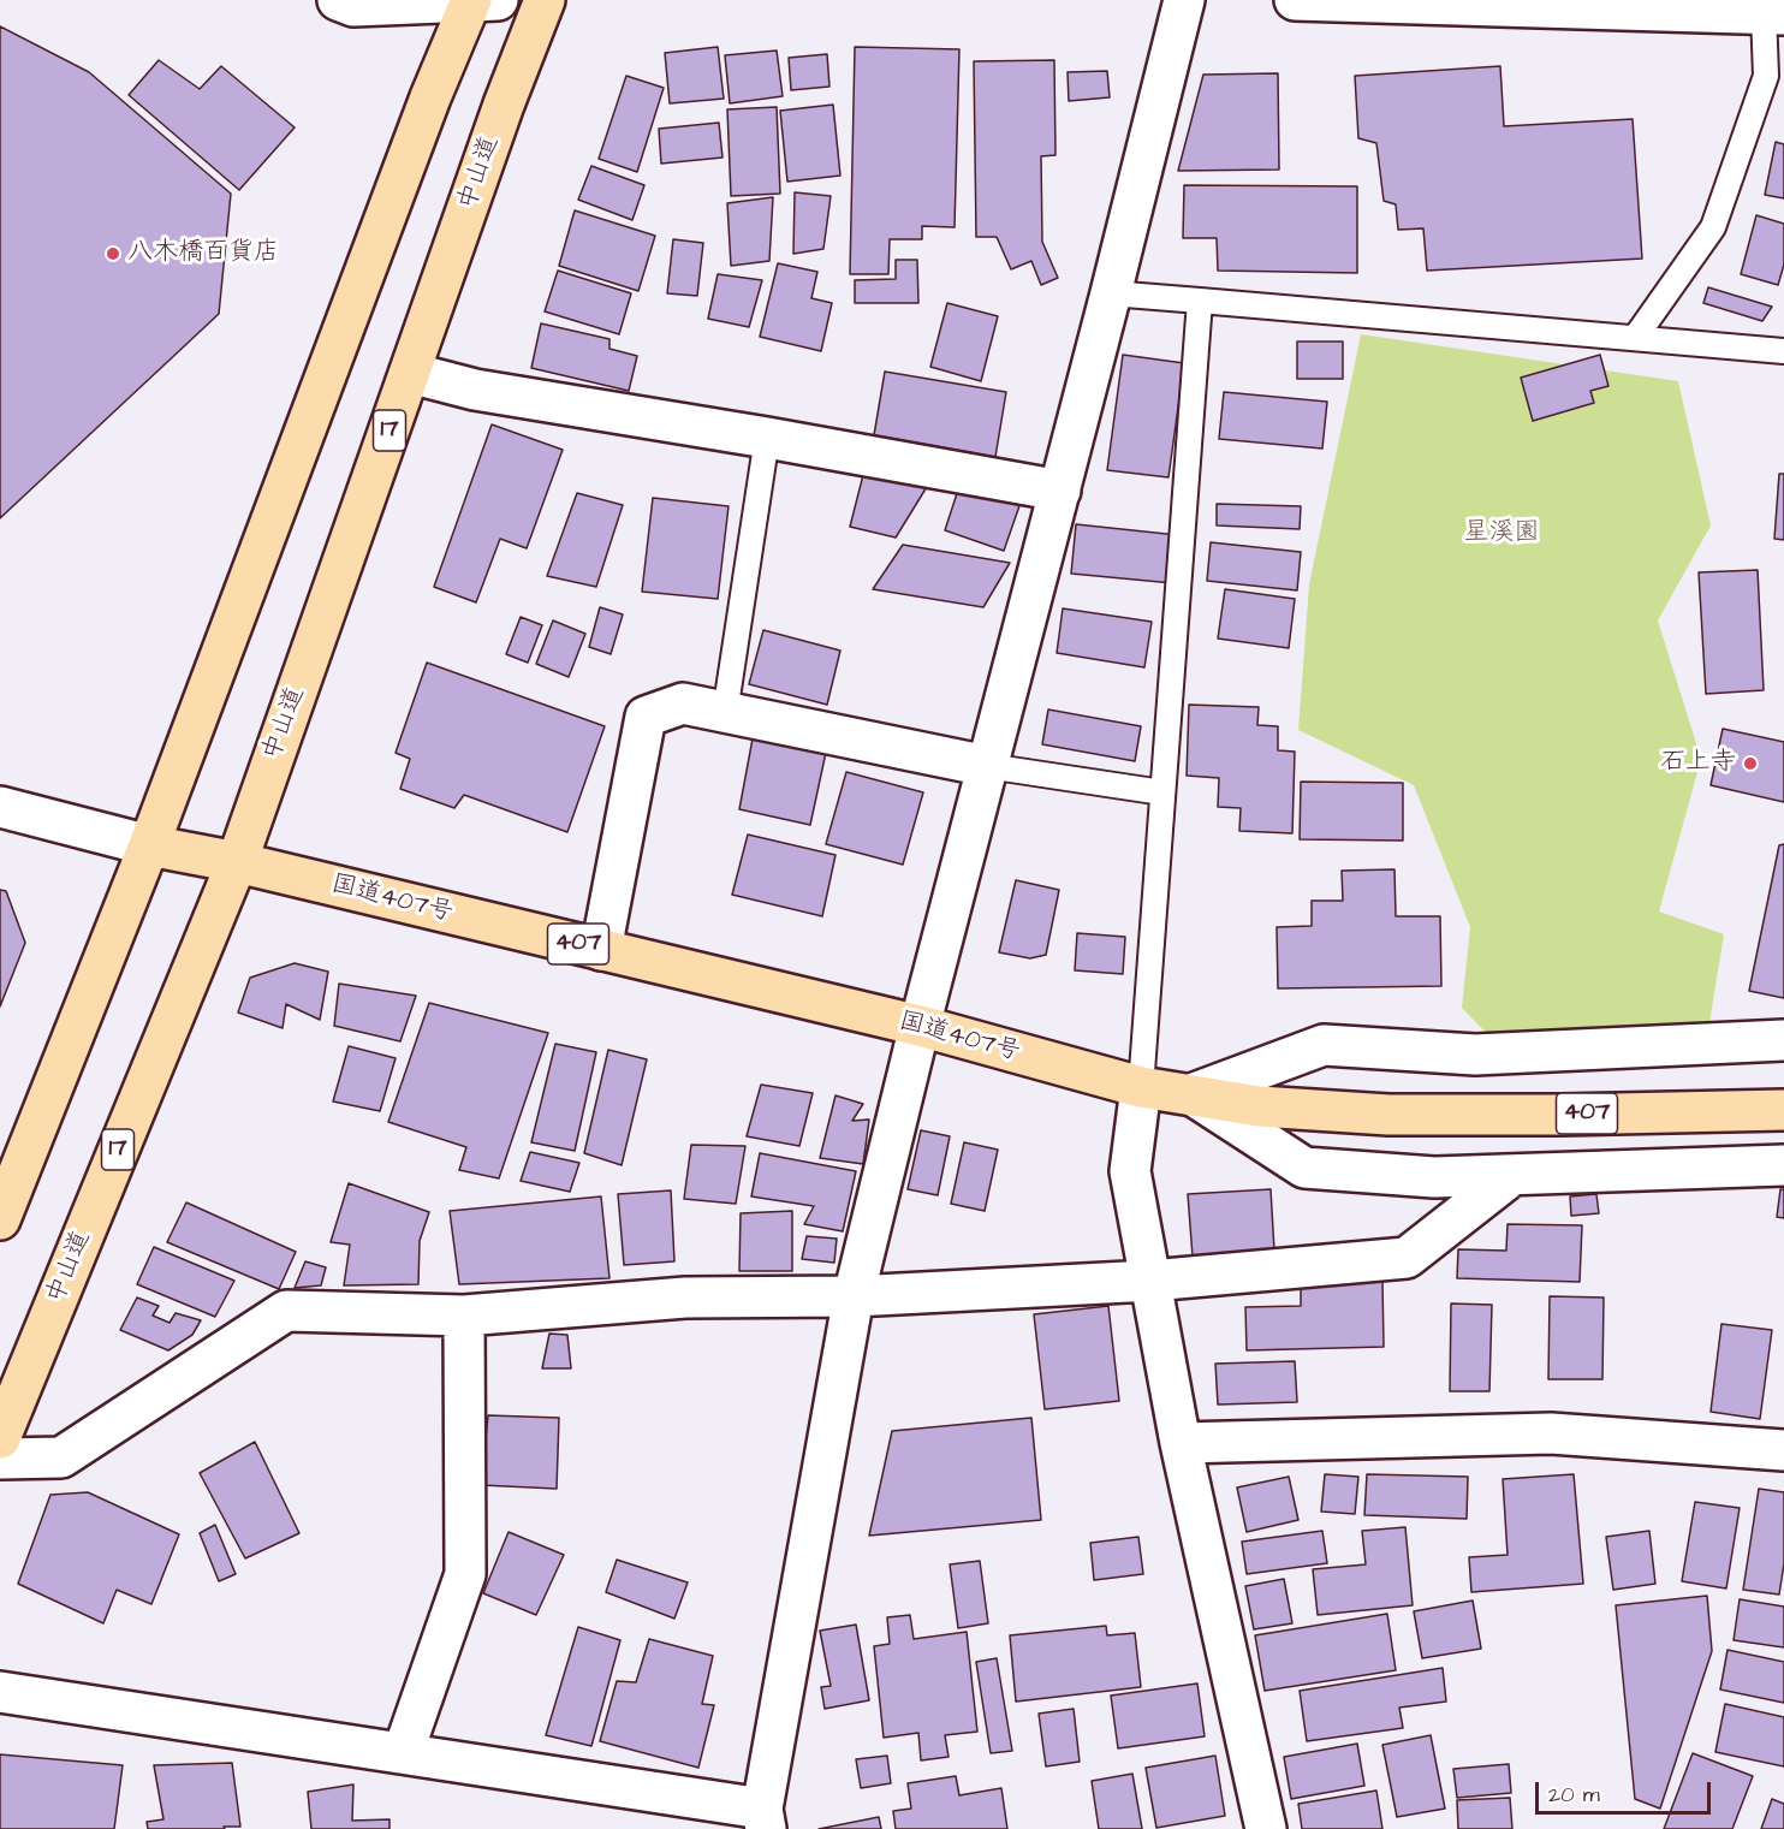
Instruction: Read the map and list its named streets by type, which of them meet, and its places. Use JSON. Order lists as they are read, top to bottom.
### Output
{
  "streets": {
    "highway": [
      "中山道",
      "17",
      "国道407号",
      "407"
    ]
  },
  "crossings": [
    ["中山道", "国道407号"]
  ],
  "parks": ["星溪園"],
  "places": ["八木橋百貨店", "石上寺"],
  "scale_bar": "20 m"
}
